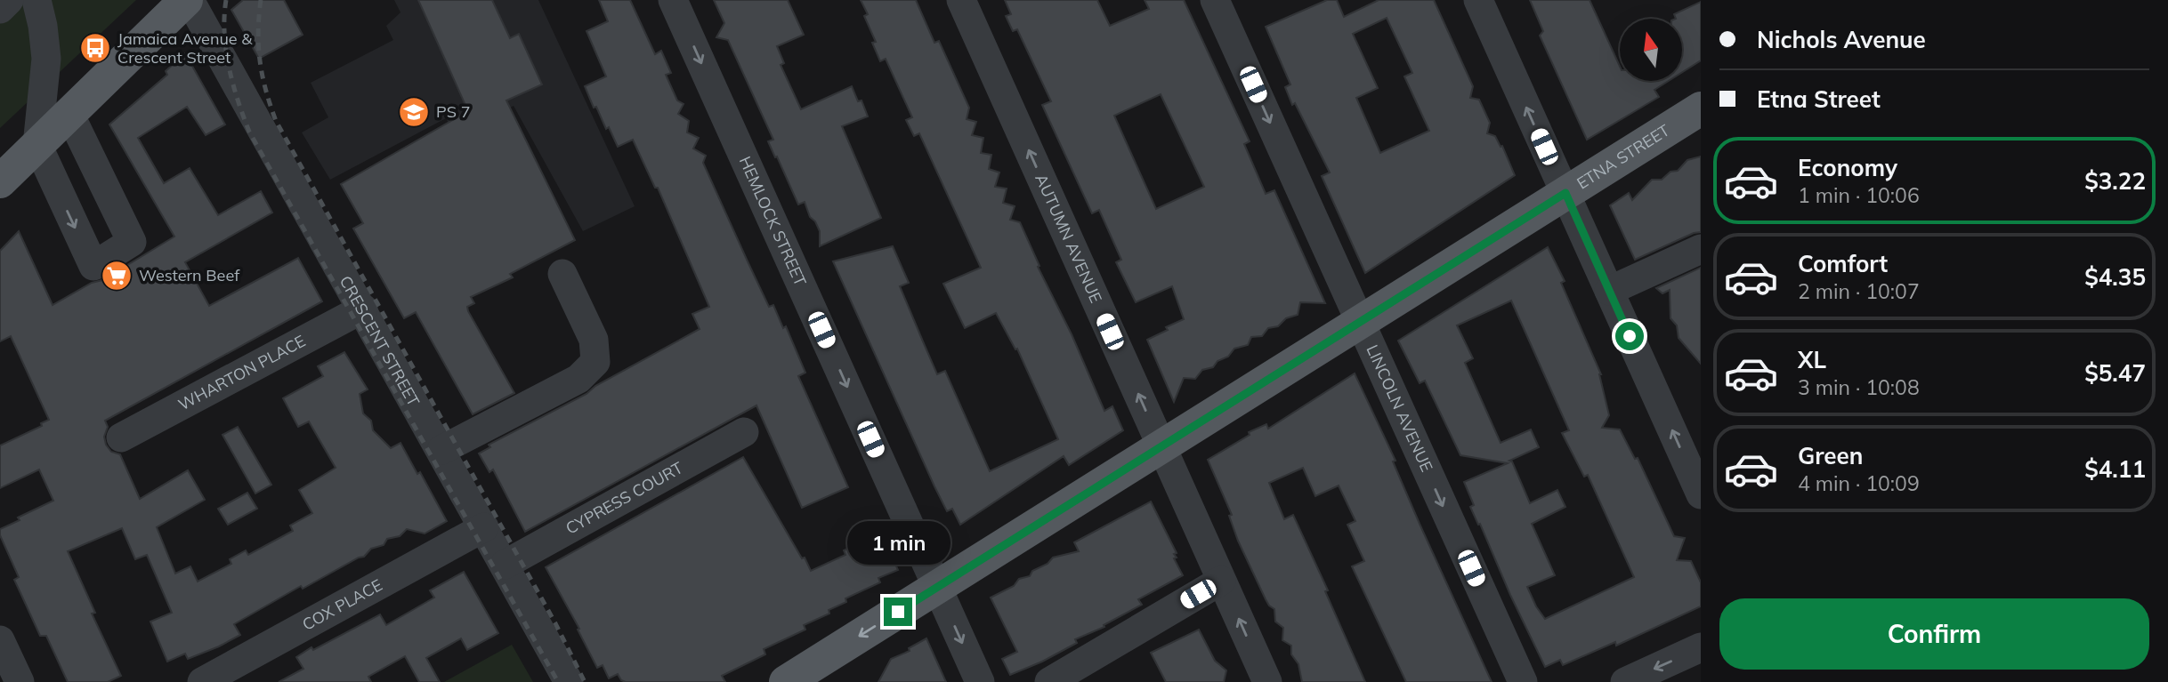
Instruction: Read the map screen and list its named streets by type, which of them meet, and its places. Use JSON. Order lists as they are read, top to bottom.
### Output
{
  "streets": {
    "main road": ["ETNA STREET"],
    "street": [
      "HEMLOCK STREET",
      "AUTUMN AVENUE",
      "CRESCENT STREET",
      "WHARTON PLACE",
      "LINCOLN AVENUE",
      "CYPRESS COURT",
      "COX PLACE"
    ]
  },
  "crossings": [
    ["ETNA STREET", "HEMLOCK STREET"],
    ["ETNA STREET", "AUTUMN AVENUE"],
    ["ETNA STREET", "LINCOLN AVENUE"],
    ["CRESCENT STREET", "WHARTON PLACE"],
    ["CRESCENT STREET", "CYPRESS COURT"],
    ["CRESCENT STREET", "COX PLACE"]
  ],
  "one_way": ["HEMLOCK STREET", "AUTUMN AVENUE"],
  "places": {
    "bus stop": ["Jamaica Avenue & Crescent Street"],
    "school or university": ["PS 7"],
    "supermarket": ["Western Beef"]
  },
  "north": "top",
  "page": {
    "banner": ["Nichols Avenue", "Etna Street"],
    "list": [
      {
        "name": "Economy",
        "note": "1 min · 10:06",
        "value": "$3.22"
      },
      {
        "name": "Comfort",
        "note": "2 min · 10:07",
        "value": "$4.35"
      },
      {
        "name": "XL",
        "note": "3 min · 10:08",
        "value": "$5.47"
      },
      {
        "name": "Green",
        "note": "4 min · 10:09",
        "value": "$4.11"
      }
    ],
    "bubble": "1 min",
    "buttons": "Confirm"
  }
}
